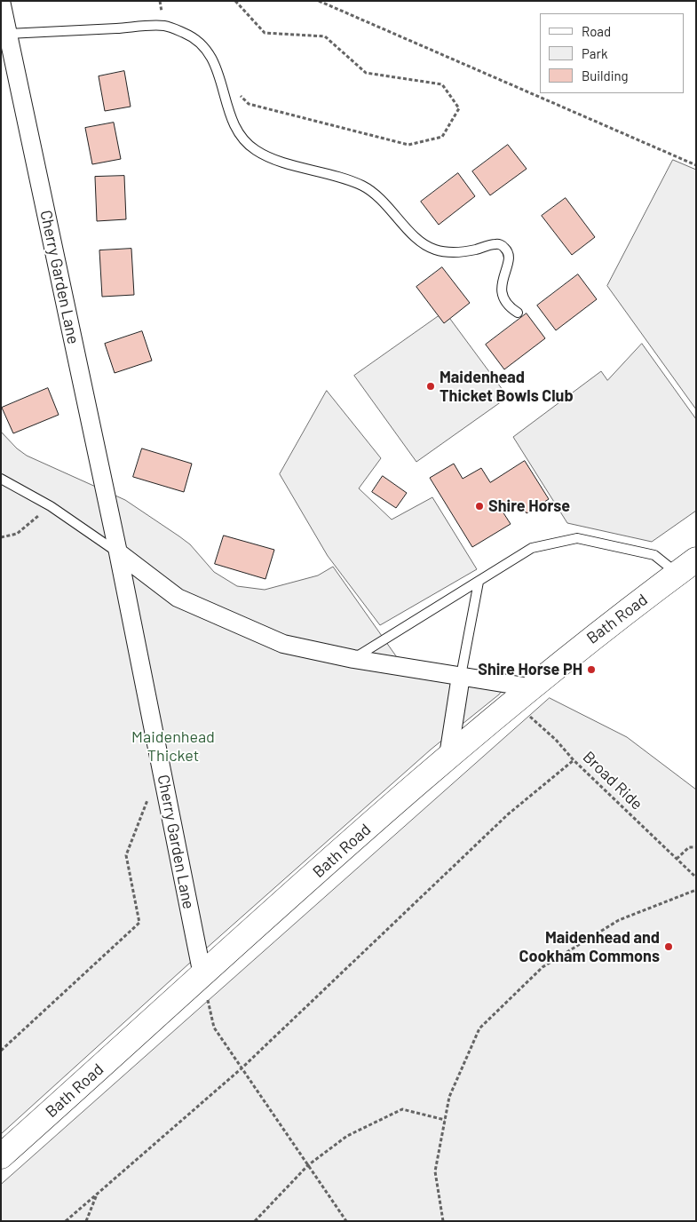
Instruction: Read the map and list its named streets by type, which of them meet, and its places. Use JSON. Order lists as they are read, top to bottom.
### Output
{
  "streets": {
    "main road": ["Bath Road"],
    "street": ["Cherry Garden Lane"],
    "path": ["Broad Ride"]
  },
  "crossings": [
    ["Cherry Garden Lane", "Bath Road"],
    ["Bath Road", "Broad Ride"]
  ],
  "parks": ["Maidenhead Thicket"],
  "places": [
    "Maidenhead Thicket Bowls Club",
    "Shire Horse",
    "Shire Horse PH",
    "Maidenhead and Cookham Commons"
  ],
  "legend": ["Road", "Park", "Building"]
}
